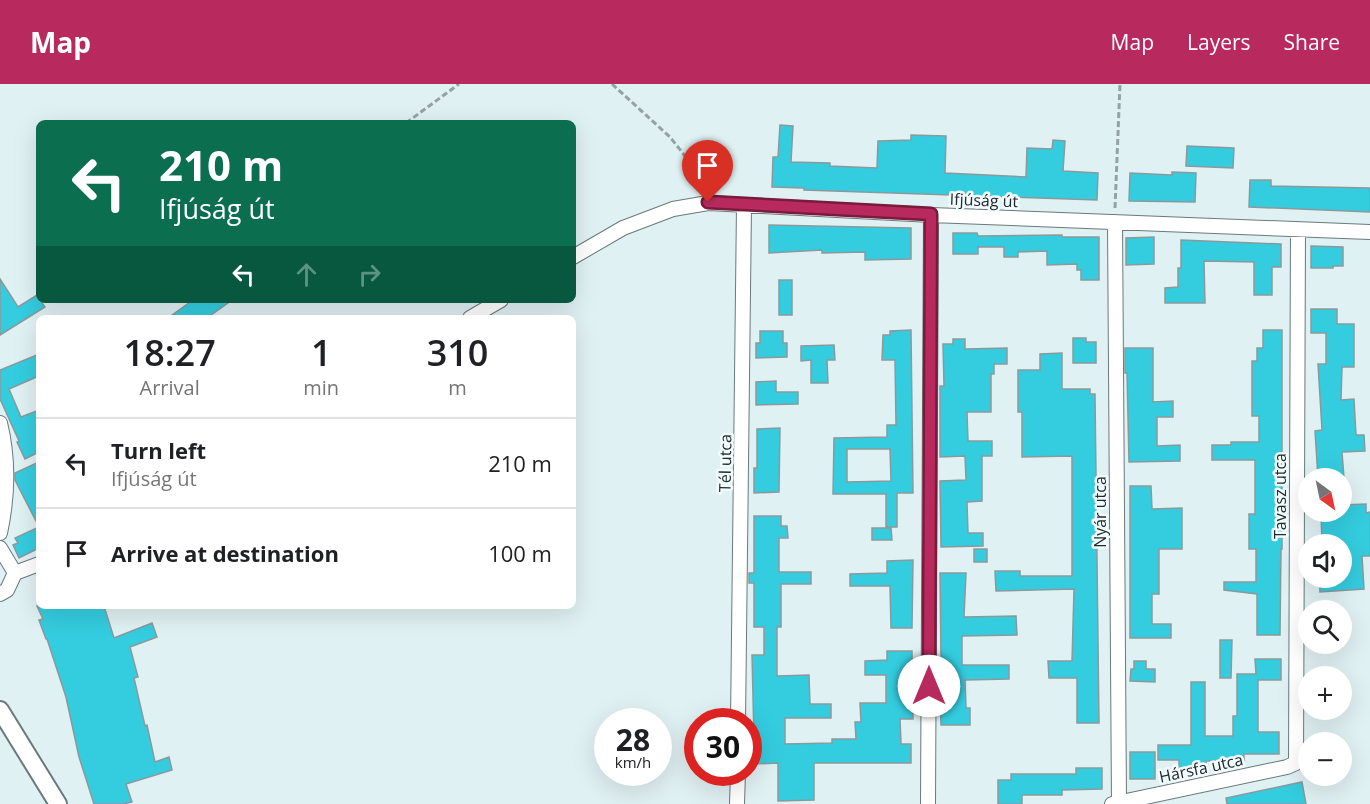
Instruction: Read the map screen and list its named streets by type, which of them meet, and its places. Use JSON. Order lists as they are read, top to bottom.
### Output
{
  "streets": {
    "street": [
      "Ifjúság út",
      "Tél utca",
      "Tavasz utca",
      "Nyár utca",
      "Hársfa utca"
    ]
  },
  "crossings": [
    ["Ifjúság út", "Tél utca"],
    ["Ifjúság út", "Tavasz utca"],
    ["Ifjúság út", "Nyár utca"],
    ["Tavasz utca", "Hársfa utca"],
    ["Nyár utca", "Hársfa utca"]
  ],
  "north": "bottom right",
  "page": {
    "header": "Map",
    "nav": ["Map", "Layers", "Share"],
    "turn": ["210 m", "Ifjúság út"],
    "eta": [
      "18:27",
      "Arrival",
      "1",
      "min",
      "310",
      "m"
    ],
    "list": [
      {
        "name": "Turn left",
        "note": "Ifjúság út",
        "value": "210 m"
      },
      {
        "name": "Arrive at destination",
        "value": "100 m"
      }
    ],
    "map_buttons": ["+", "−"],
    "speed": "28 km/h",
    "limit": "30"
  }
}
